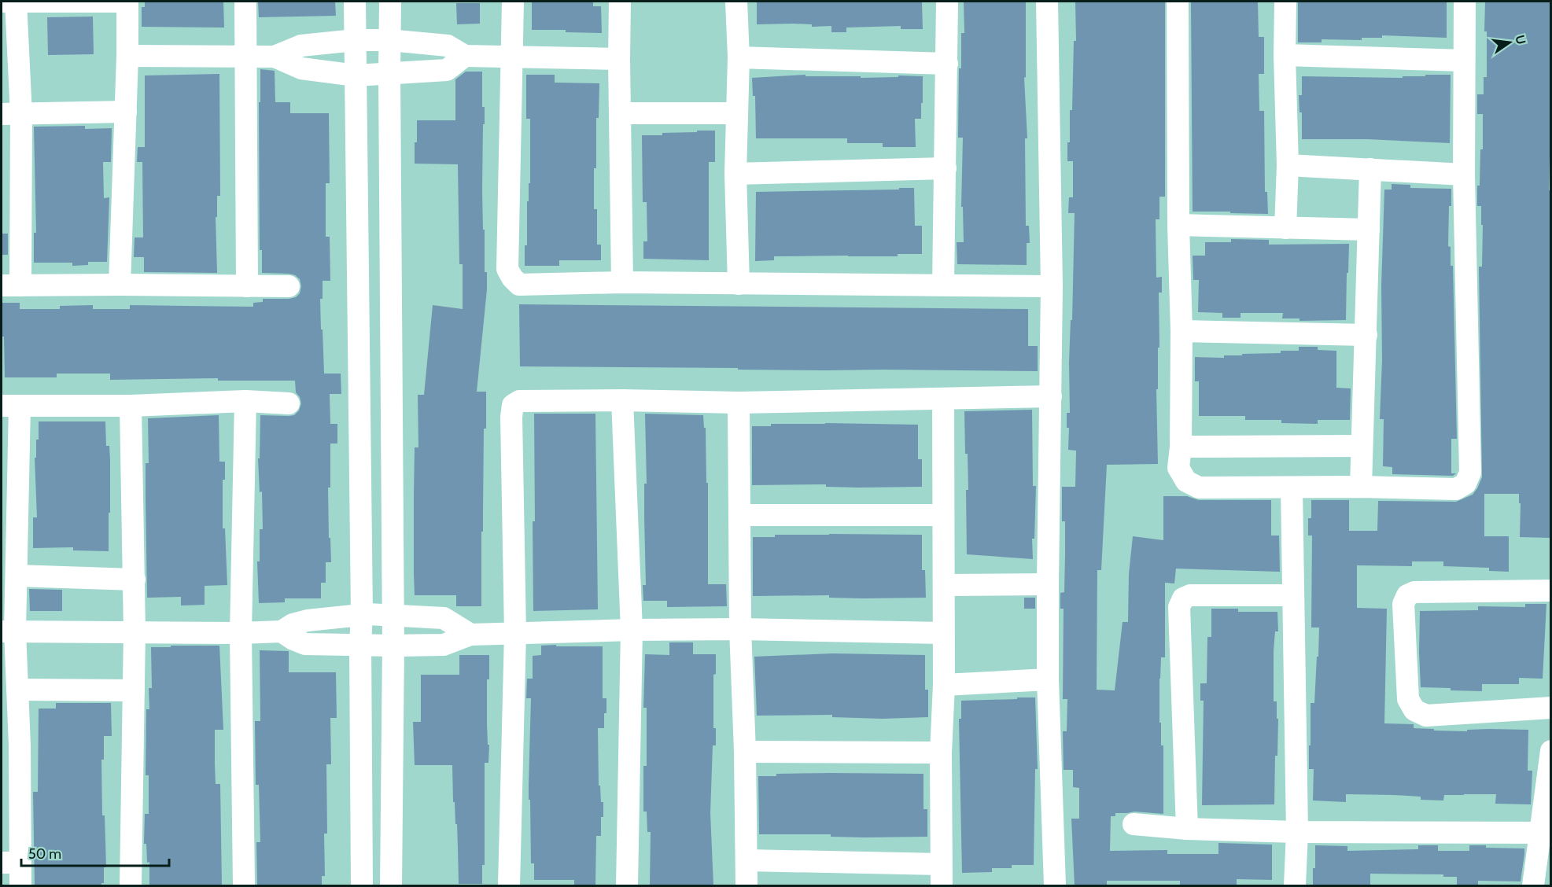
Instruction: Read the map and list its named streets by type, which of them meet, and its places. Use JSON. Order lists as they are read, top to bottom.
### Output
{
  "scale_bar": "50 m",
  "north": "right"
}
